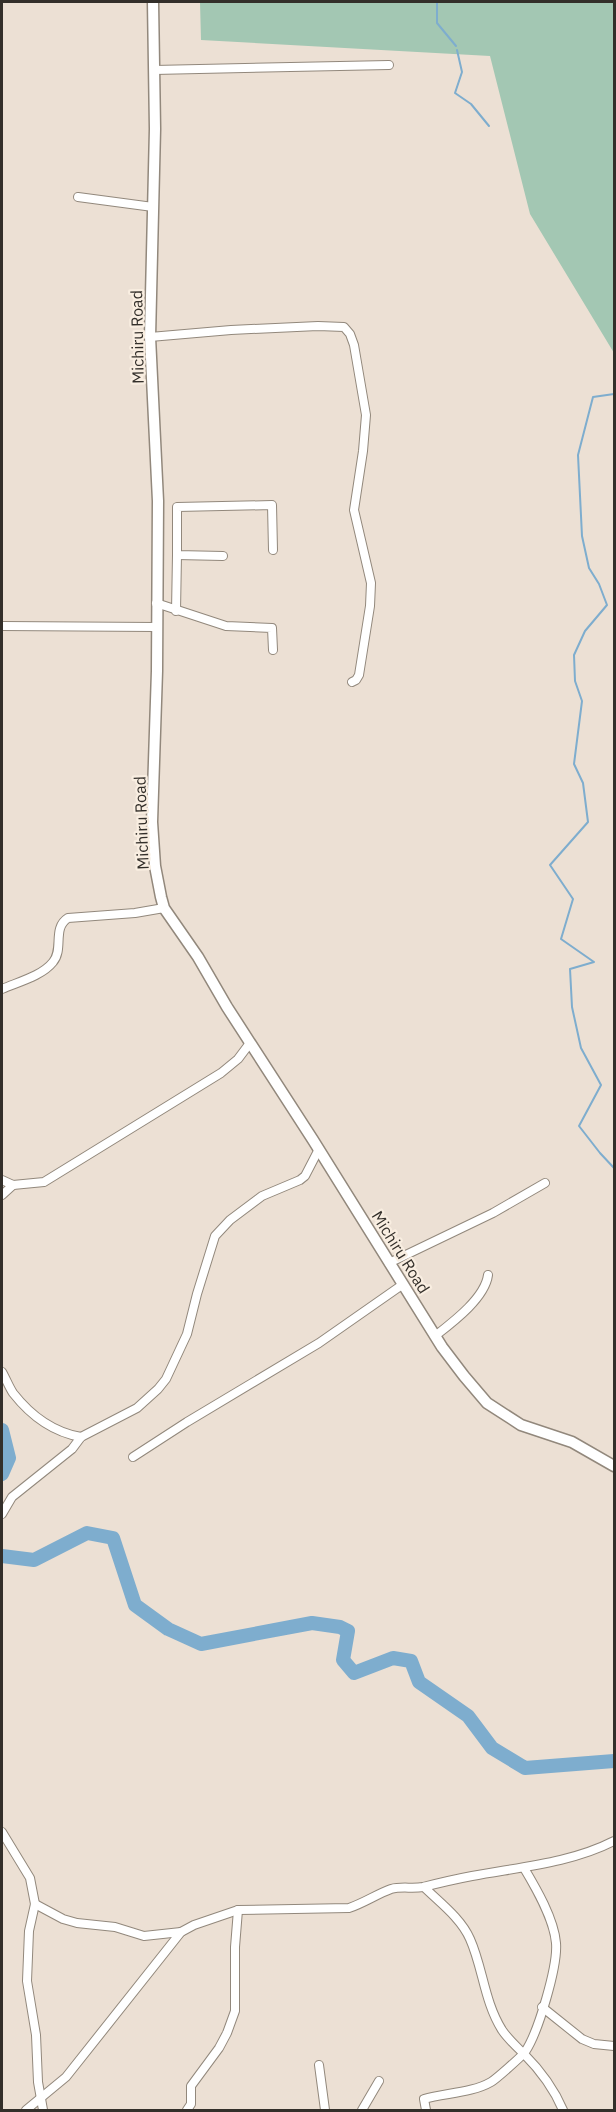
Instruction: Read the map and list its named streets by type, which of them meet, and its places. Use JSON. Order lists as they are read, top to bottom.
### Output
{
  "streets": {
    "street": ["Michiru Road"]
  }
}
